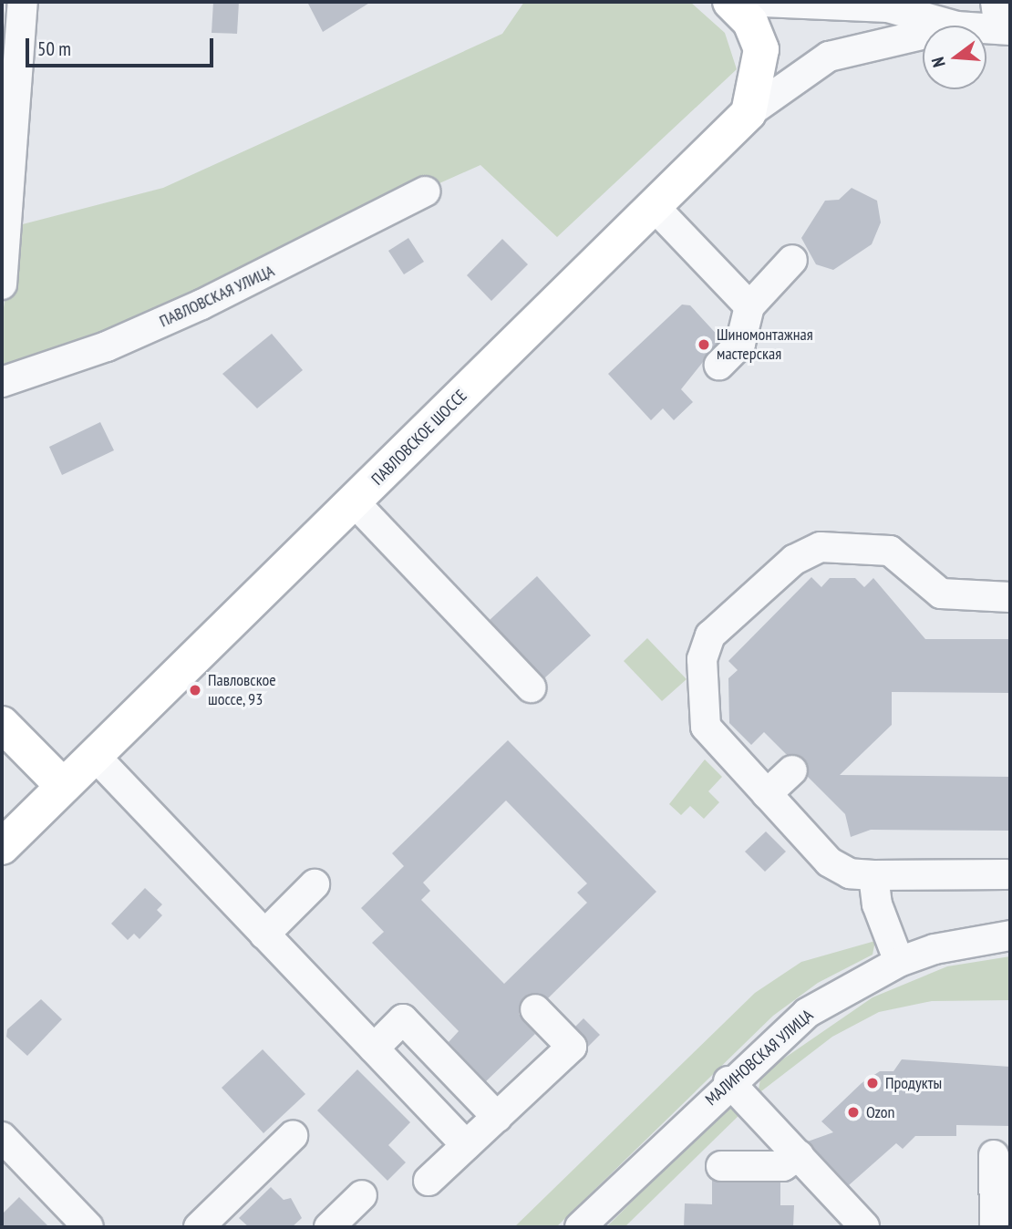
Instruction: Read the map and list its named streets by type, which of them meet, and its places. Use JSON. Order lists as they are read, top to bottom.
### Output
{
  "streets": {
    "main road": ["ПАВЛОВСКОЕ ШОССЕ"],
    "street": ["ПАВЛОВСКАЯ УЛИЦА", "МАЛИНОВСКАЯ УЛИЦА"]
  },
  "places": [
    "Шиномонтажная мастерская",
    "Павловское шоссе, 93",
    "Продукты",
    "Ozon"
  ],
  "scale_bar": "50 m",
  "north": "left"
}
